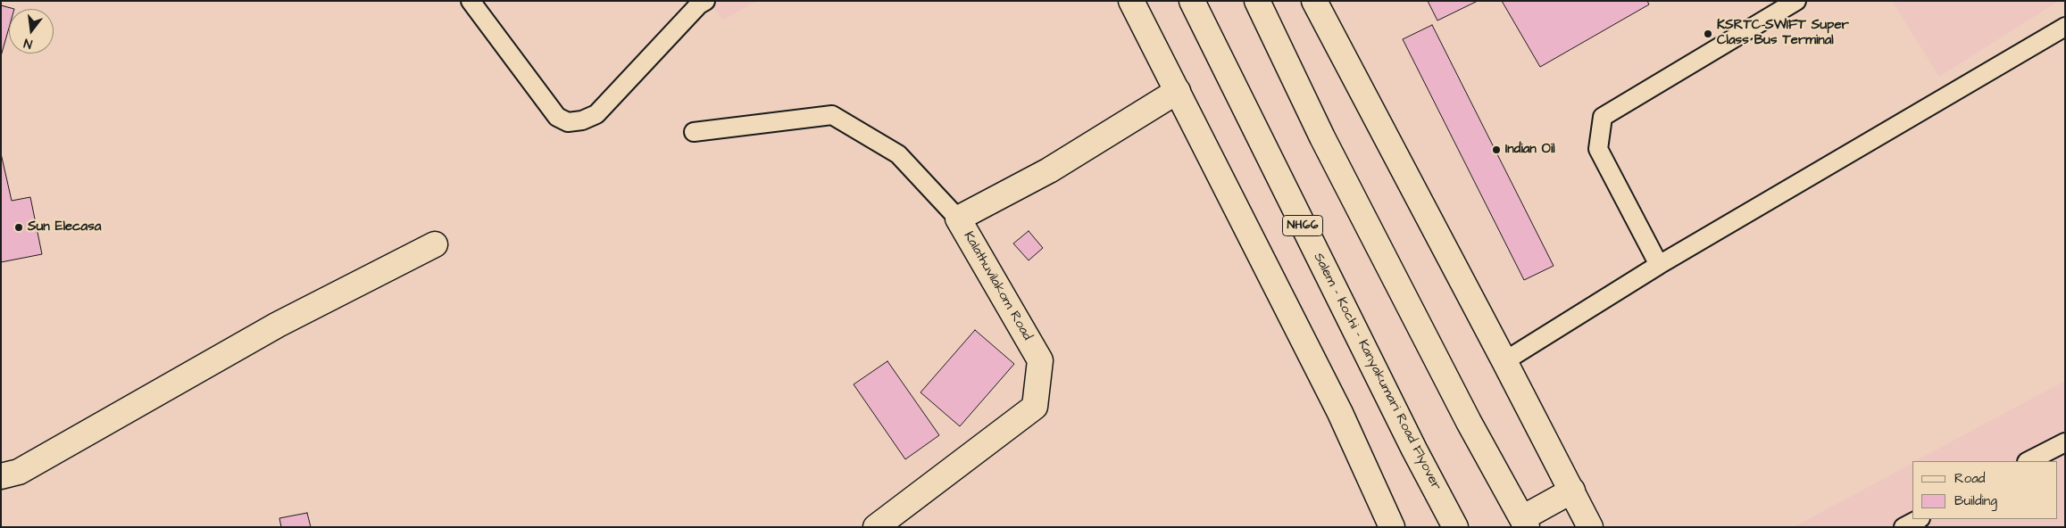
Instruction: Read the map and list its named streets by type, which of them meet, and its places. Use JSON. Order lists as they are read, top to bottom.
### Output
{
  "streets": {
    "main road": ["NH66", "Kalathuvilakom Road", "Salem - Kochi - Kanyakumari Road Flyover"]
  },
  "places": ["KSRTC-SWIFT Super Class Bus Terminal", "Indian Oil", "Sun Elecasa"],
  "legend": ["Road", "Building"],
  "north": "bottom"
}
